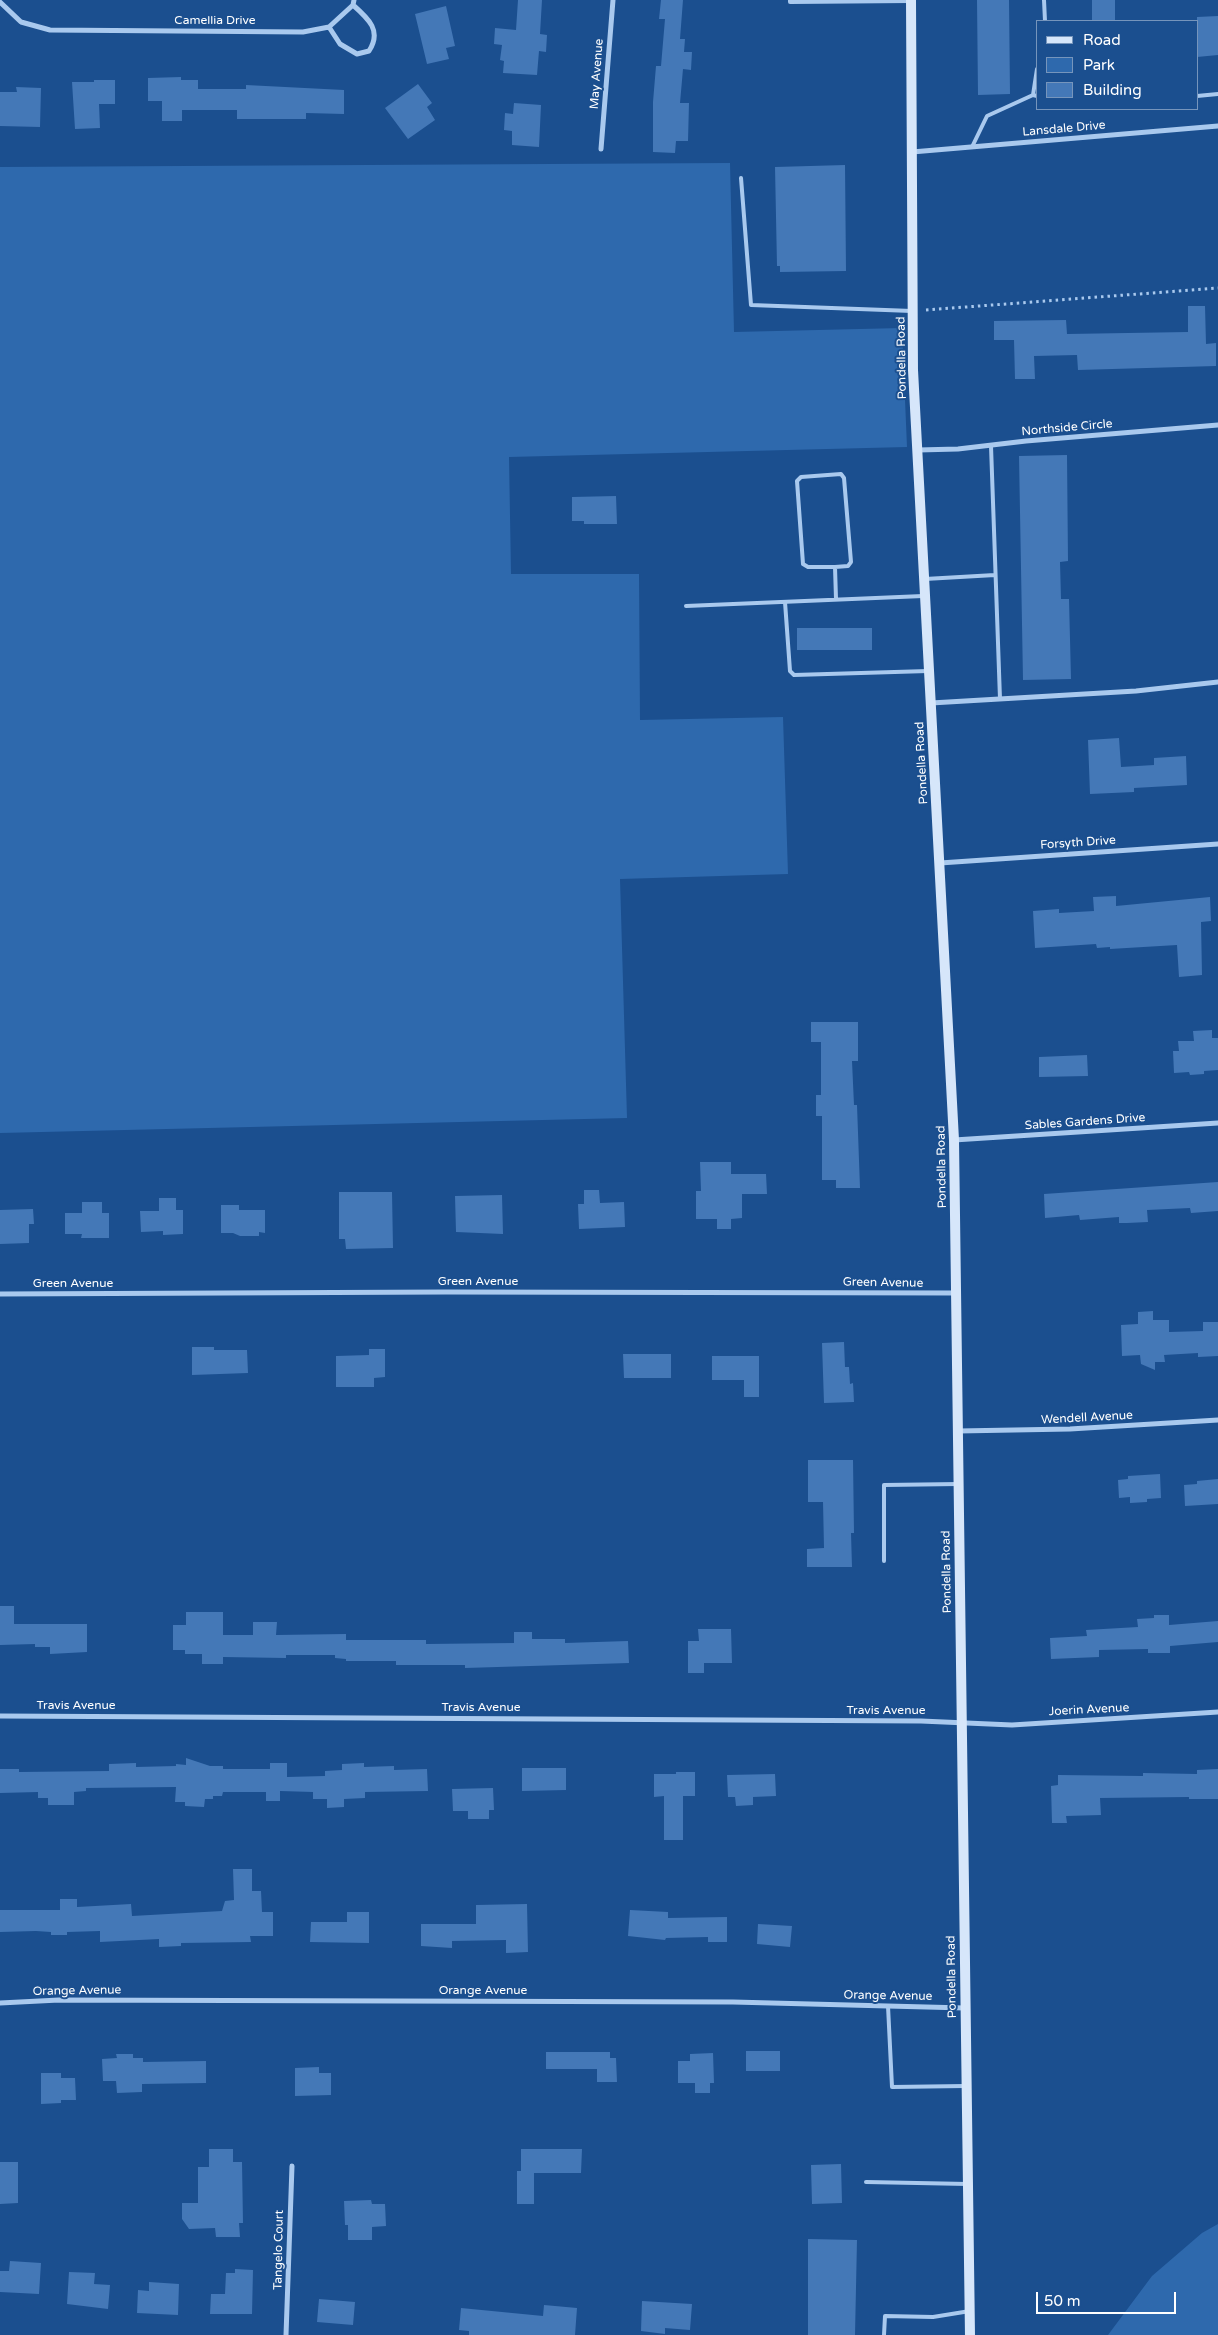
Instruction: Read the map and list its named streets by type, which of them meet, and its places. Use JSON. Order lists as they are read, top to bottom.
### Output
{
  "streets": {
    "main road": ["Pondella Road"],
    "street": [
      "Camellia Drive",
      "May Avenue",
      "Lansdale Drive",
      "Northside Circle",
      "Forsyth Drive",
      "Sables Gardens Drive",
      "Green Avenue",
      "Wendell Avenue",
      "Travis Avenue",
      "Joerin Avenue",
      "Orange Avenue",
      "Tangelo Court"
    ]
  },
  "crossings": [
    ["Lansdale Drive", "Pondella Road"],
    ["Pondella Road", "Northside Circle"],
    ["Pondella Road", "Forsyth Drive"],
    ["Pondella Road", "Sables Gardens Drive"],
    ["Pondella Road", "Green Avenue"],
    ["Pondella Road", "Wendell Avenue"],
    ["Pondella Road", "Travis Avenue"],
    ["Pondella Road", "Joerin Avenue"],
    ["Pondella Road", "Orange Avenue"],
    ["Travis Avenue", "Joerin Avenue"]
  ],
  "legend": ["Road", "Park", "Building"],
  "scale_bar": "50 m"
}
